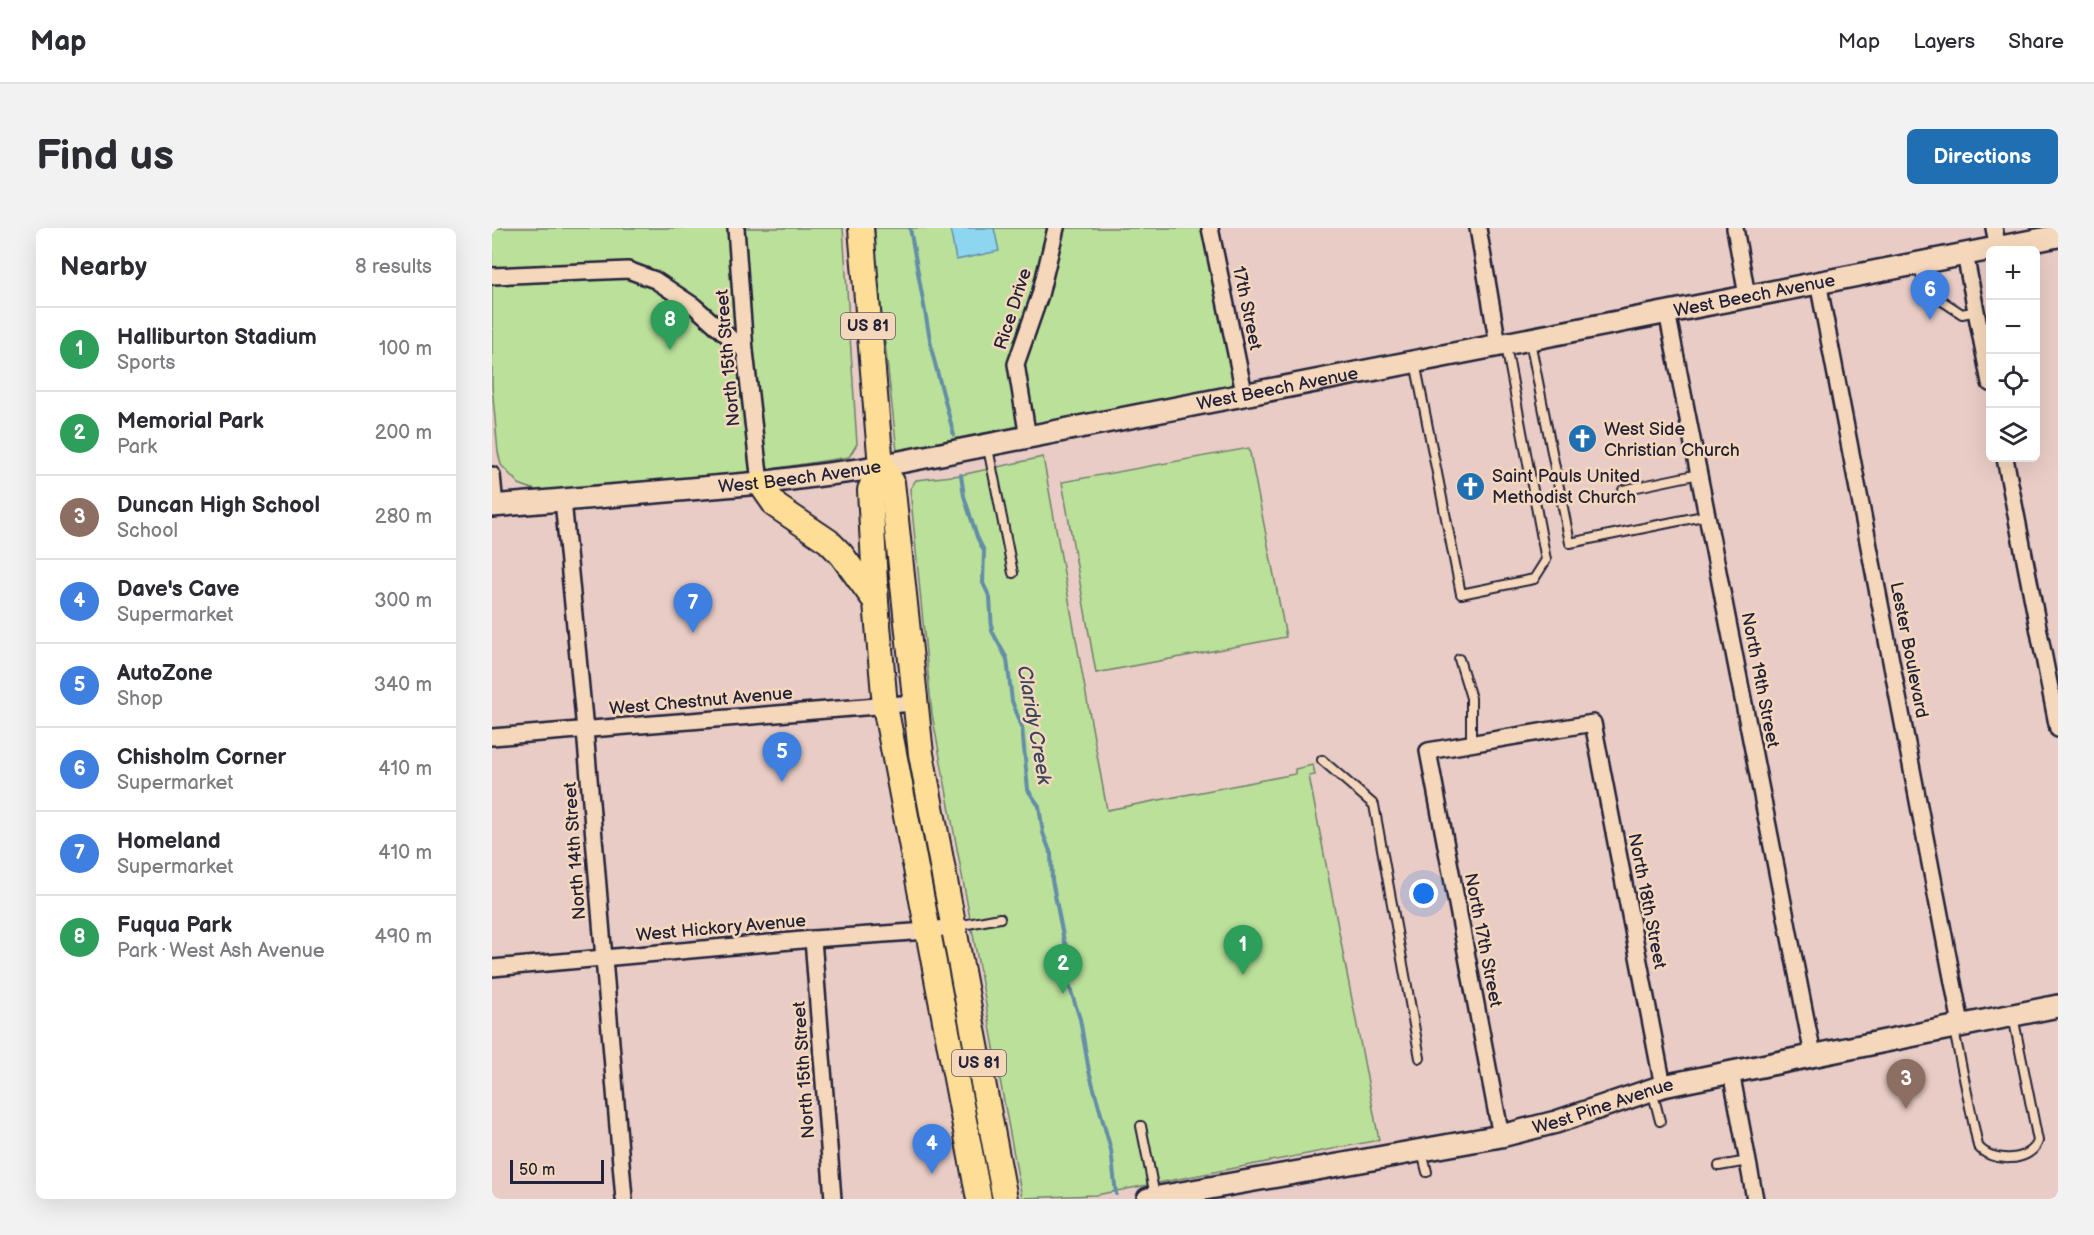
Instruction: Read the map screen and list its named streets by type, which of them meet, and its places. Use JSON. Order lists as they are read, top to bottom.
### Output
{
  "streets": {
    "main road": ["US 81"],
    "street": [
      "West Beech Avenue",
      "17th Street",
      "Rice Drive",
      "North 15th Street",
      "Lester Boulevard",
      "North 19th Street",
      "West Chestnut Avenue",
      "North 14th Street",
      "North 18th Street",
      "West Hickory Avenue",
      "North 17th Street",
      "West Pine Avenue"
    ]
  },
  "crossings": [
    ["West Beech Avenue", "17th Street"],
    ["West Beech Avenue", "Rice Drive"],
    ["West Beech Avenue", "US 81"],
    ["West Beech Avenue", "North 15th Street"],
    ["West Beech Avenue", "Lester Boulevard"],
    ["West Beech Avenue", "North 19th Street"],
    ["West Beech Avenue", "North 14th Street"],
    ["US 81", "West Chestnut Avenue"],
    ["US 81", "West Hickory Avenue"],
    ["North 15th Street", "West Hickory Avenue"],
    ["Lester Boulevard", "West Pine Avenue"],
    ["North 19th Street", "West Pine Avenue"],
    ["West Chestnut Avenue", "North 14th Street"],
    ["North 14th Street", "West Hickory Avenue"],
    ["North 18th Street", "North 17th Street"],
    ["North 18th Street", "West Pine Avenue"],
    ["North 17th Street", "West Pine Avenue"]
  ],
  "water": ["Claridy Creek"],
  "places": {
    "church": ["West Side Christian Church", "Saint Pauls United Methodist Church"]
  },
  "scale_bar": "50 m",
  "page": {
    "header": "Map",
    "nav": ["Map", "Layers", "Share"],
    "buttons": "Directions",
    "title": "Find us",
    "heading": ["Nearby", "8 results"],
    "map_buttons": ["+", "−"],
    "pins": [
      "6",
      "8",
      "7",
      "5",
      "1",
      "2",
      "3",
      "4"
    ],
    "list": [
      {
        "mark": "1",
        "name": "Halliburton Stadium",
        "note": "Sports",
        "value": "100 m"
      },
      {
        "mark": "2",
        "name": "Memorial Park",
        "note": "Park",
        "value": "200 m"
      },
      {
        "mark": "3",
        "name": "Duncan High School",
        "note": "School",
        "value": "280 m"
      },
      {
        "mark": "4",
        "name": "Dave's Cave",
        "note": "Supermarket",
        "value": "300 m"
      },
      {
        "mark": "5",
        "name": "AutoZone",
        "note": "Shop",
        "value": "340 m"
      },
      {
        "mark": "6",
        "name": "Chisholm Corner",
        "note": "Supermarket",
        "value": "410 m"
      },
      {
        "mark": "7",
        "name": "Homeland",
        "note": "Supermarket",
        "value": "410 m"
      },
      {
        "mark": "8",
        "name": "Fuqua Park",
        "note": "Park · West Ash Avenue",
        "value": "490 m"
      }
    ],
    "scale": "50 m"
  }
}
